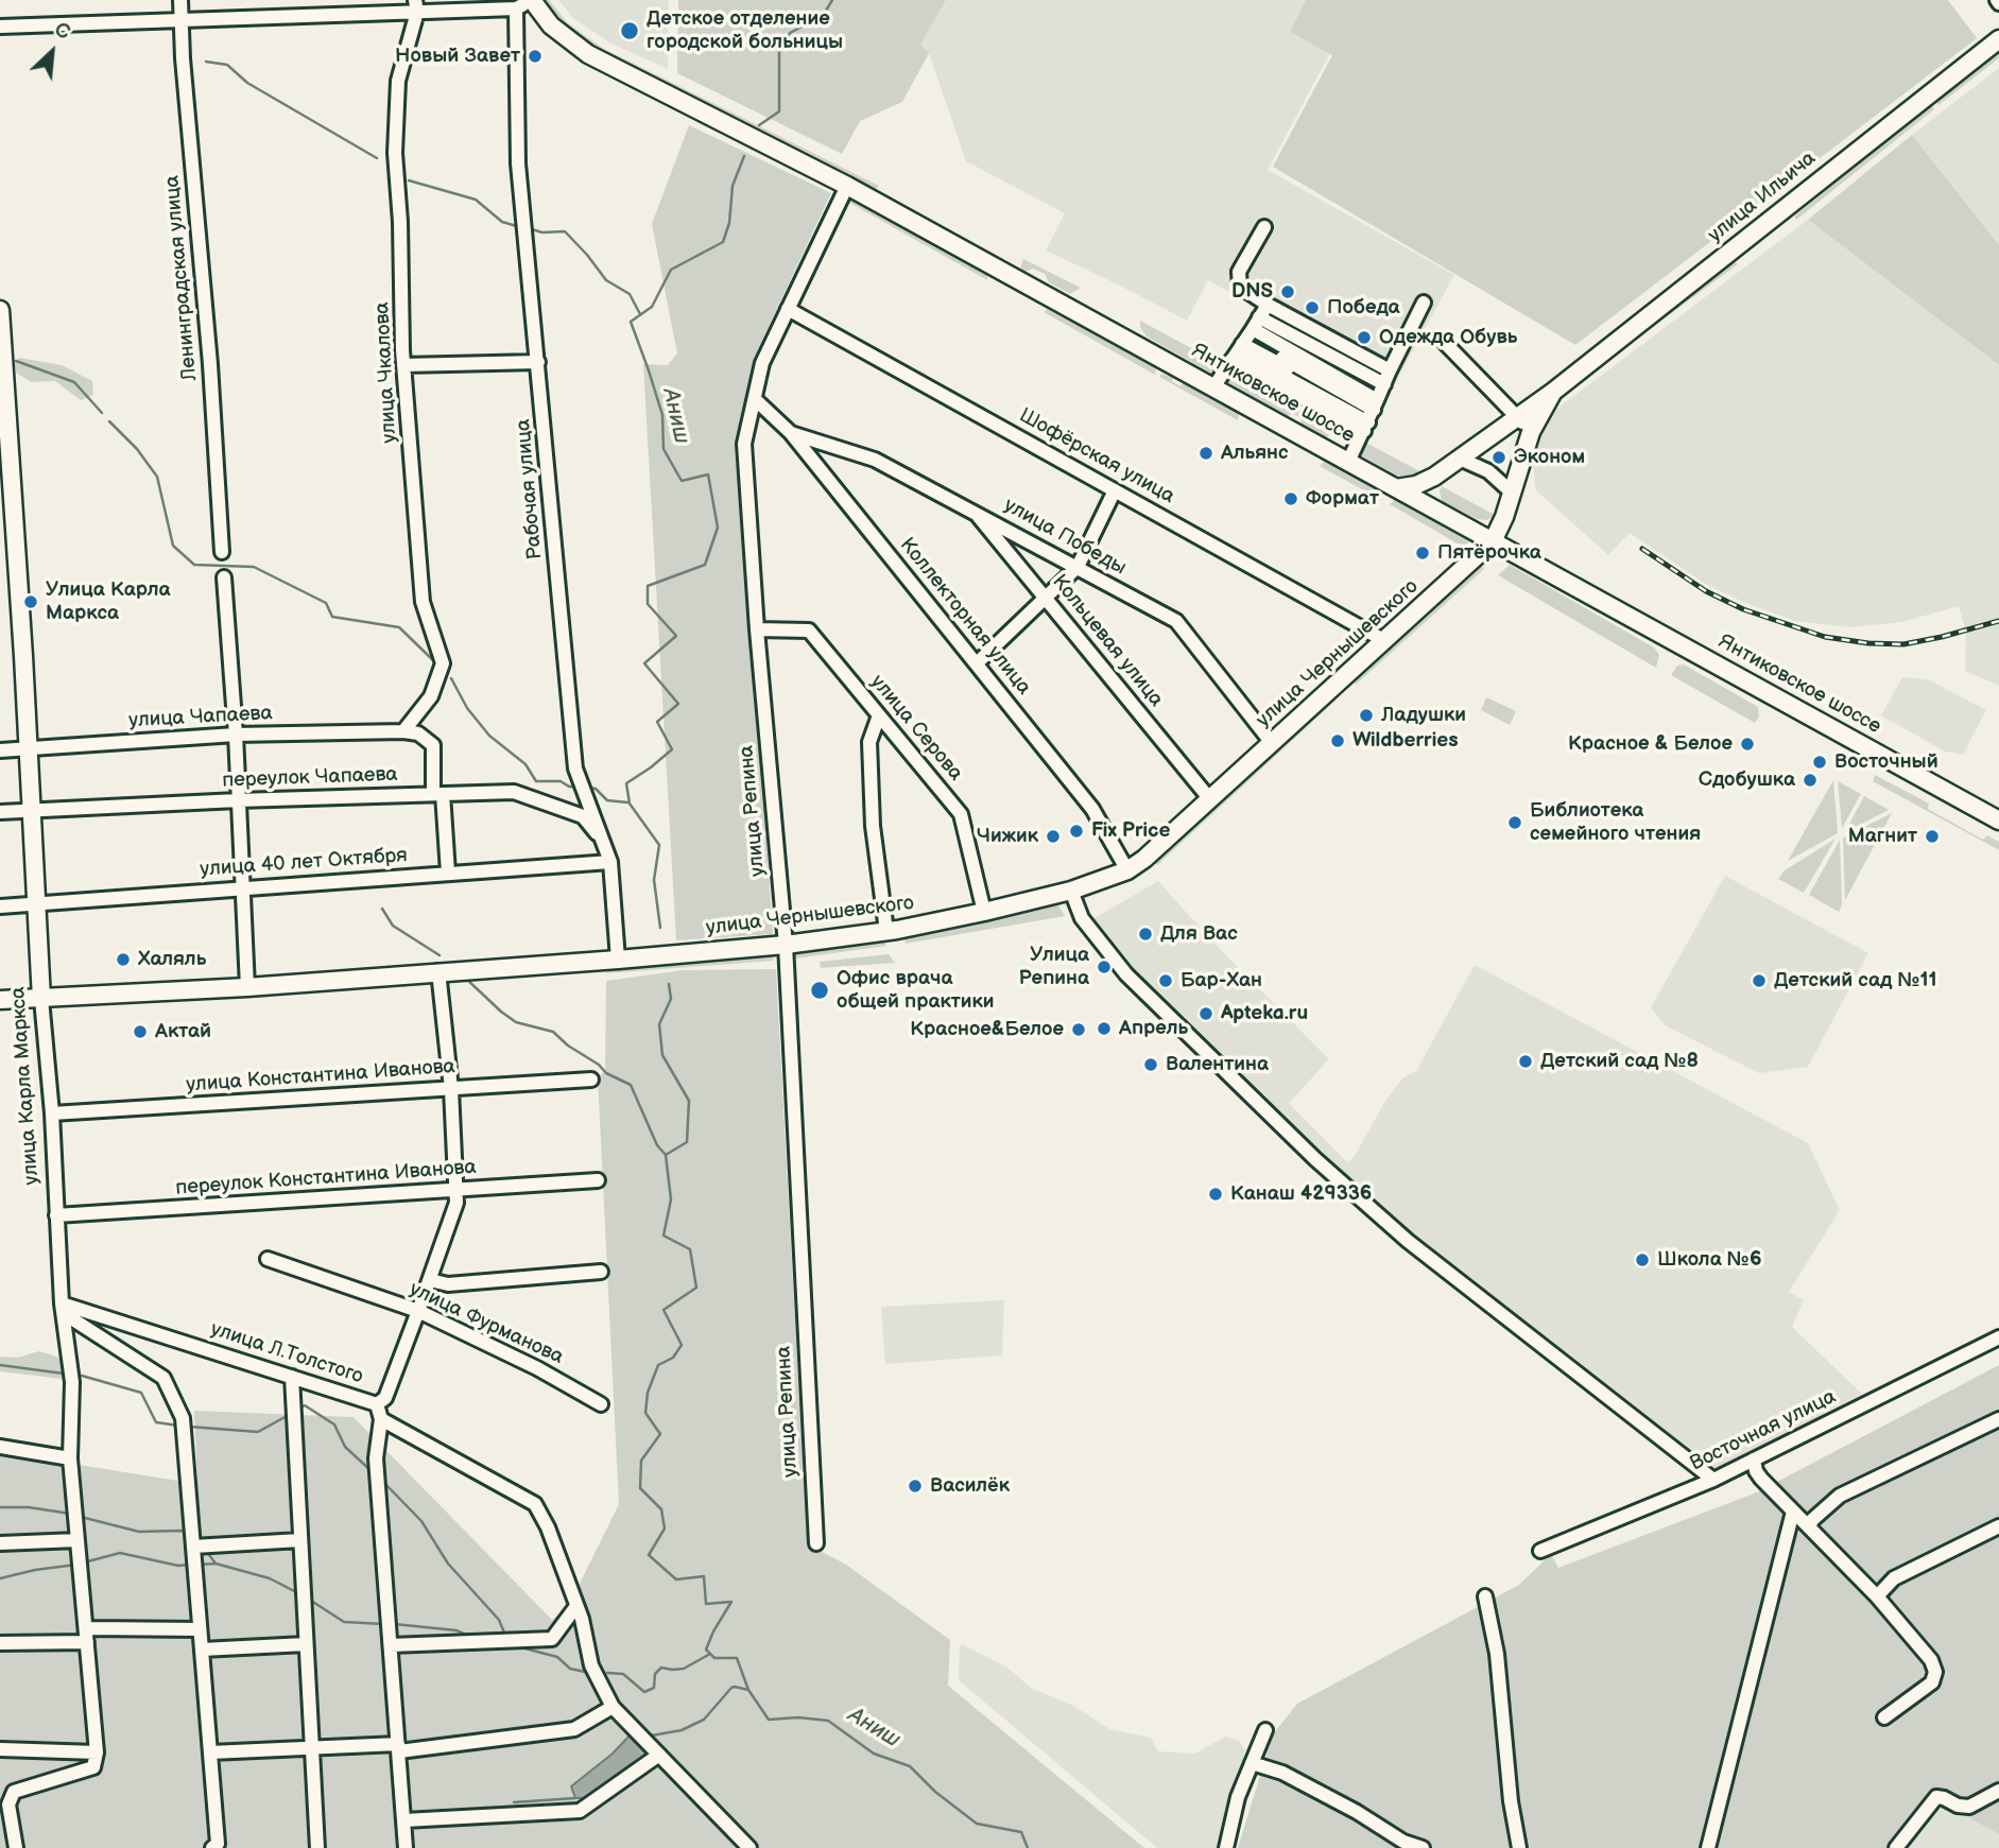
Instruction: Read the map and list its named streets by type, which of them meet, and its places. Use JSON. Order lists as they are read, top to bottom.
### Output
{
  "streets": {
    "street": [
      "улица Ильича",
      "Ленинградская улица",
      "улица Чкалова",
      "Янтиковское шоссе",
      "Шофёрская улица",
      "Рабочая улица",
      "улица Победы",
      "Коллекторная улица",
      "Кольцевая улица",
      "улица Чернышевского",
      "улица Чапаева",
      "улица Серова",
      "переулок Чапаева",
      "улица Репина",
      "улица 40 лет Октября",
      "улица Константина Иванова",
      "улица Карла Маркса",
      "переулок Константина Иванова",
      "улица Фурманова",
      "улица Л.Толстого",
      "Восточная улица"
    ]
  },
  "crossings": [
    ["улица Ильича", "Янтиковское шоссе"],
    ["улица Ильича", "улица Чернышевского"],
    ["улица Чкалова", "улица Чапаева"],
    ["Янтиковское шоссе", "улица Чернышевского"],
    ["Янтиковское шоссе", "улица Репина"],
    ["Шофёрская улица", "улица Чернышевского"],
    ["Шофёрская улица", "улица Репина"],
    ["Рабочая улица", "улица Чернышевского"],
    ["Рабочая улица", "переулок Чапаева"],
    ["Рабочая улица", "улица 40 лет Октября"],
    ["улица Победы", "Коллекторная улица"],
    ["улица Победы", "Кольцевая улица"],
    ["улица Победы", "улица Чернышевского"],
    ["Коллекторная улица", "улица Чернышевского"],
    ["Коллекторная улица", "улица Репина"],
    ["Кольцевая улица", "улица Чернышевского"],
    ["улица Чернышевского", "улица Серова"],
    ["улица Чернышевского", "улица Репина"],
    ["улица Чернышевского", "улица Карла Маркса"],
    ["улица Чапаева", "улица Карла Маркса"],
    ["улица Серова", "улица Репина"],
    ["переулок Чапаева", "улица Карла Маркса"],
    ["улица 40 лет Октября", "улица Карла Маркса"],
    ["улица Константина Иванова", "улица Карла Маркса"],
    ["улица Карла Маркса", "переулок Константина Иванова"],
    ["улица Карла Маркса", "улица Л.Толстого"]
  ],
  "water": ["Аниш"],
  "places": [
    "Детское отделение городской больницы",
    "Новый Завет",
    "DNS",
    "Победа",
    "Одежда Обувь",
    "Альянс",
    "Эконом",
    "Формат",
    "Пятёрочка",
    "Улица Карла Маркса",
    "Ладушки",
    "Wildberries",
    "Красное & Белое",
    "Восточный",
    "Сдобушка",
    "Библиотека семейного чтения",
    "Fix Price",
    "Чижик",
    "Магнит",
    "Для Вас",
    "Халяль",
    "Улица Репина",
    "Бар-Хан",
    "Детский сад №11",
    "Офис врача общей практики",
    "Apteka.ru",
    "Апрель",
    "Красное&Белое",
    "Актай",
    "Детский сад №8",
    "Валентина",
    "Канаш 429336",
    "Школа №6",
    "Василёк"
  ],
  "north": "top right"
}
